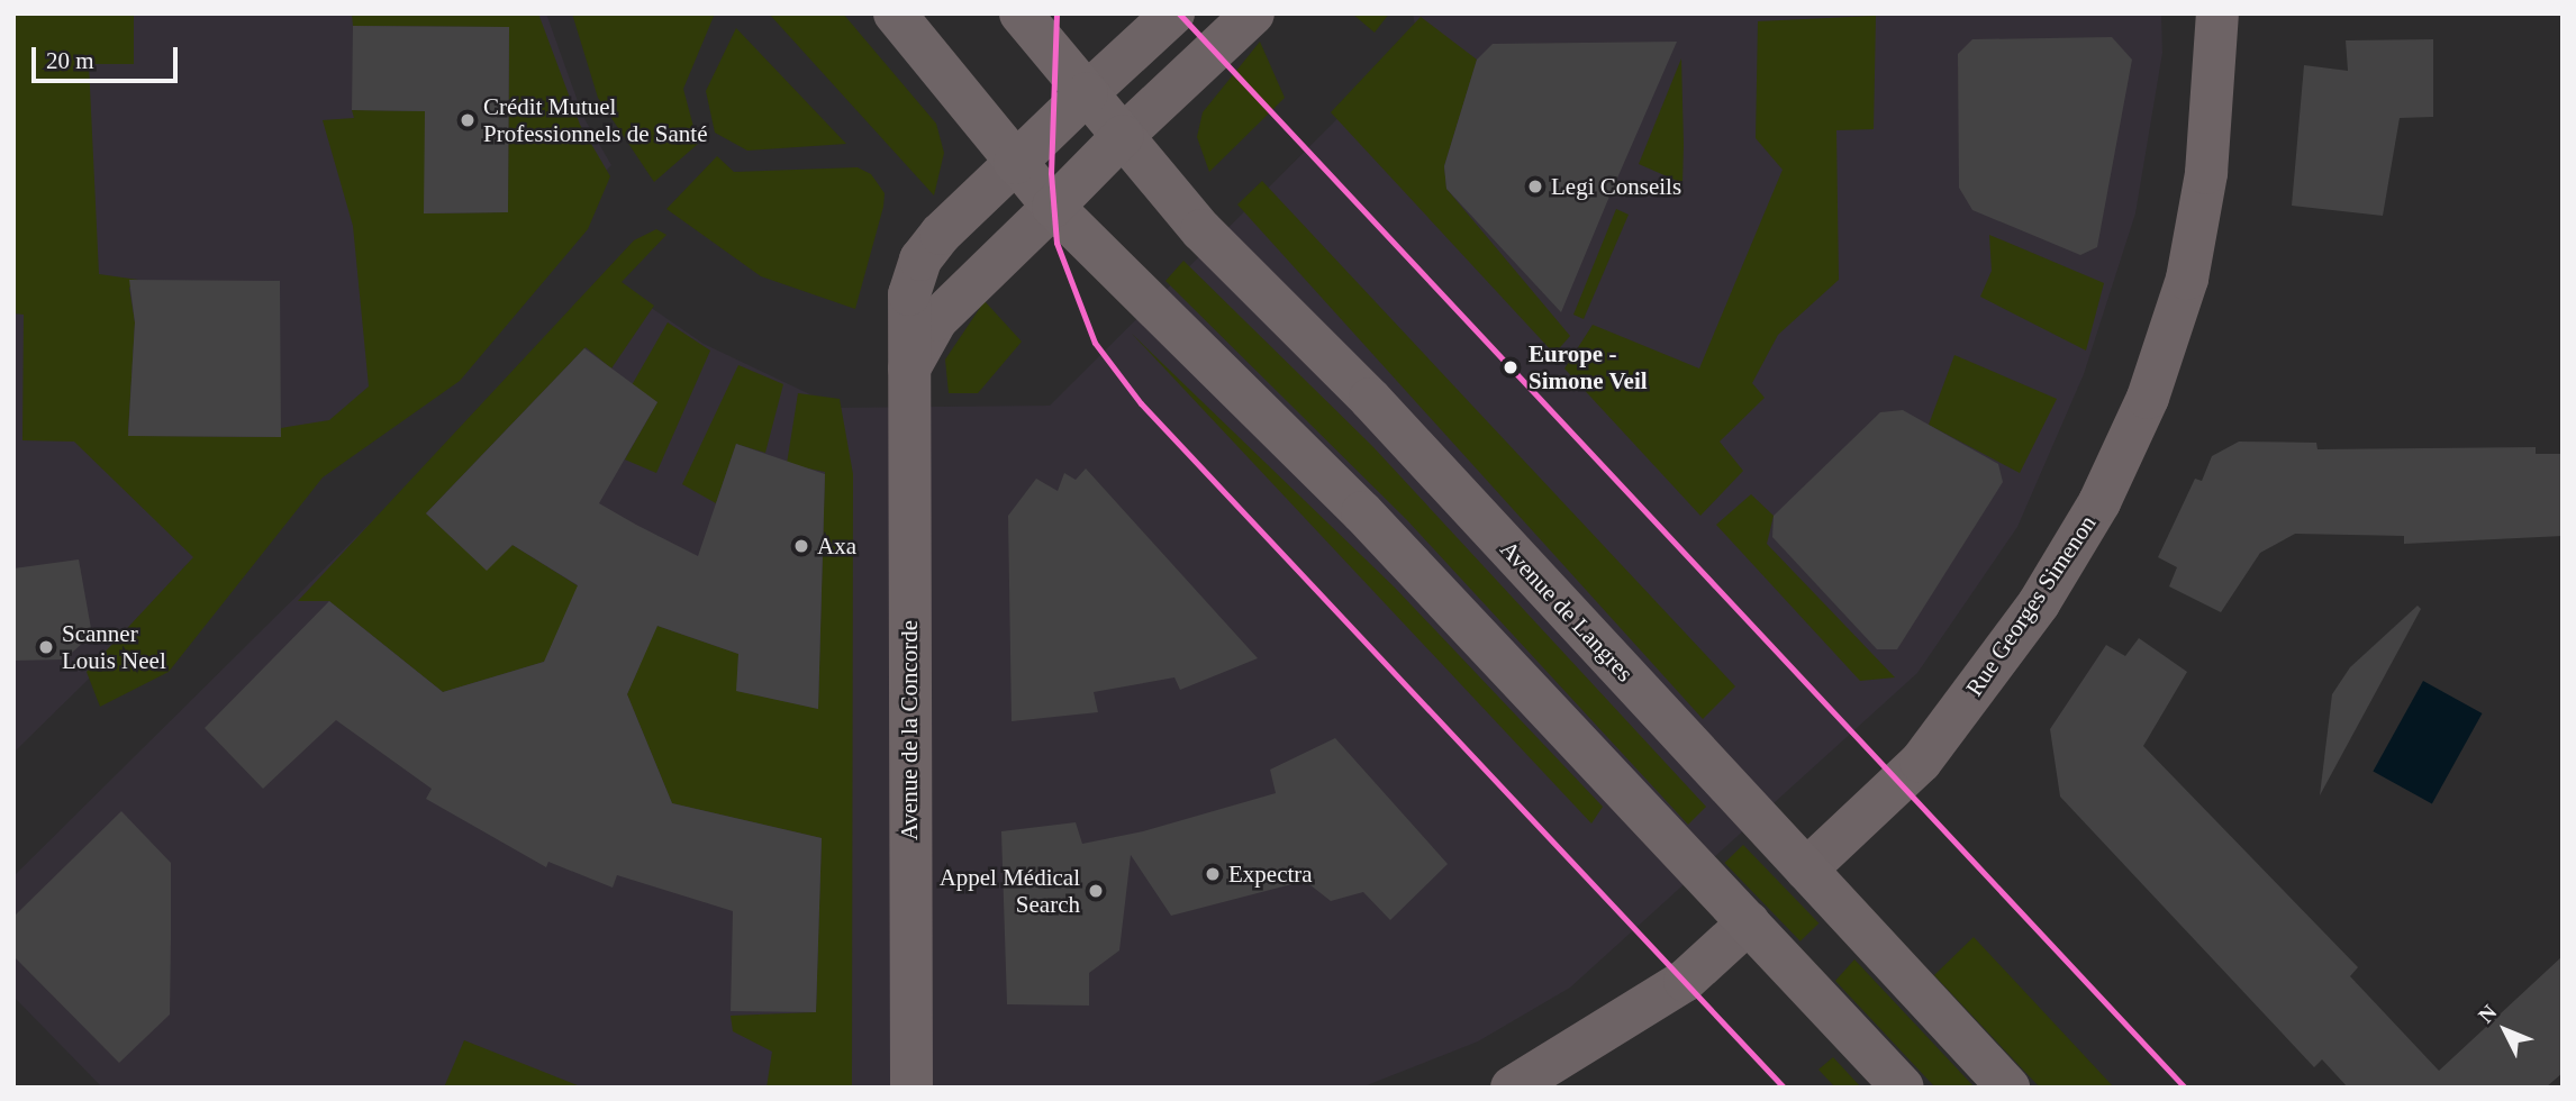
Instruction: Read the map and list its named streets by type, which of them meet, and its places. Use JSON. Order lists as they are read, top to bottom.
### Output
{
  "streets": {
    "main road": ["Avenue de Langres"],
    "street": ["Rue Georges Simenon", "Avenue de la Concorde"]
  },
  "crossings": [
    ["Rue Georges Simenon", "Avenue de Langres"]
  ],
  "places": [
    "Crédit Mutuel Professionnels de Santé",
    "Legi Conseils",
    "Europe - Simone Veil",
    "Axa",
    "Scanner Louis Neel",
    "Expectra",
    "Appel Médical Search"
  ],
  "scale_bar": "20 m",
  "north": "top left"
}
